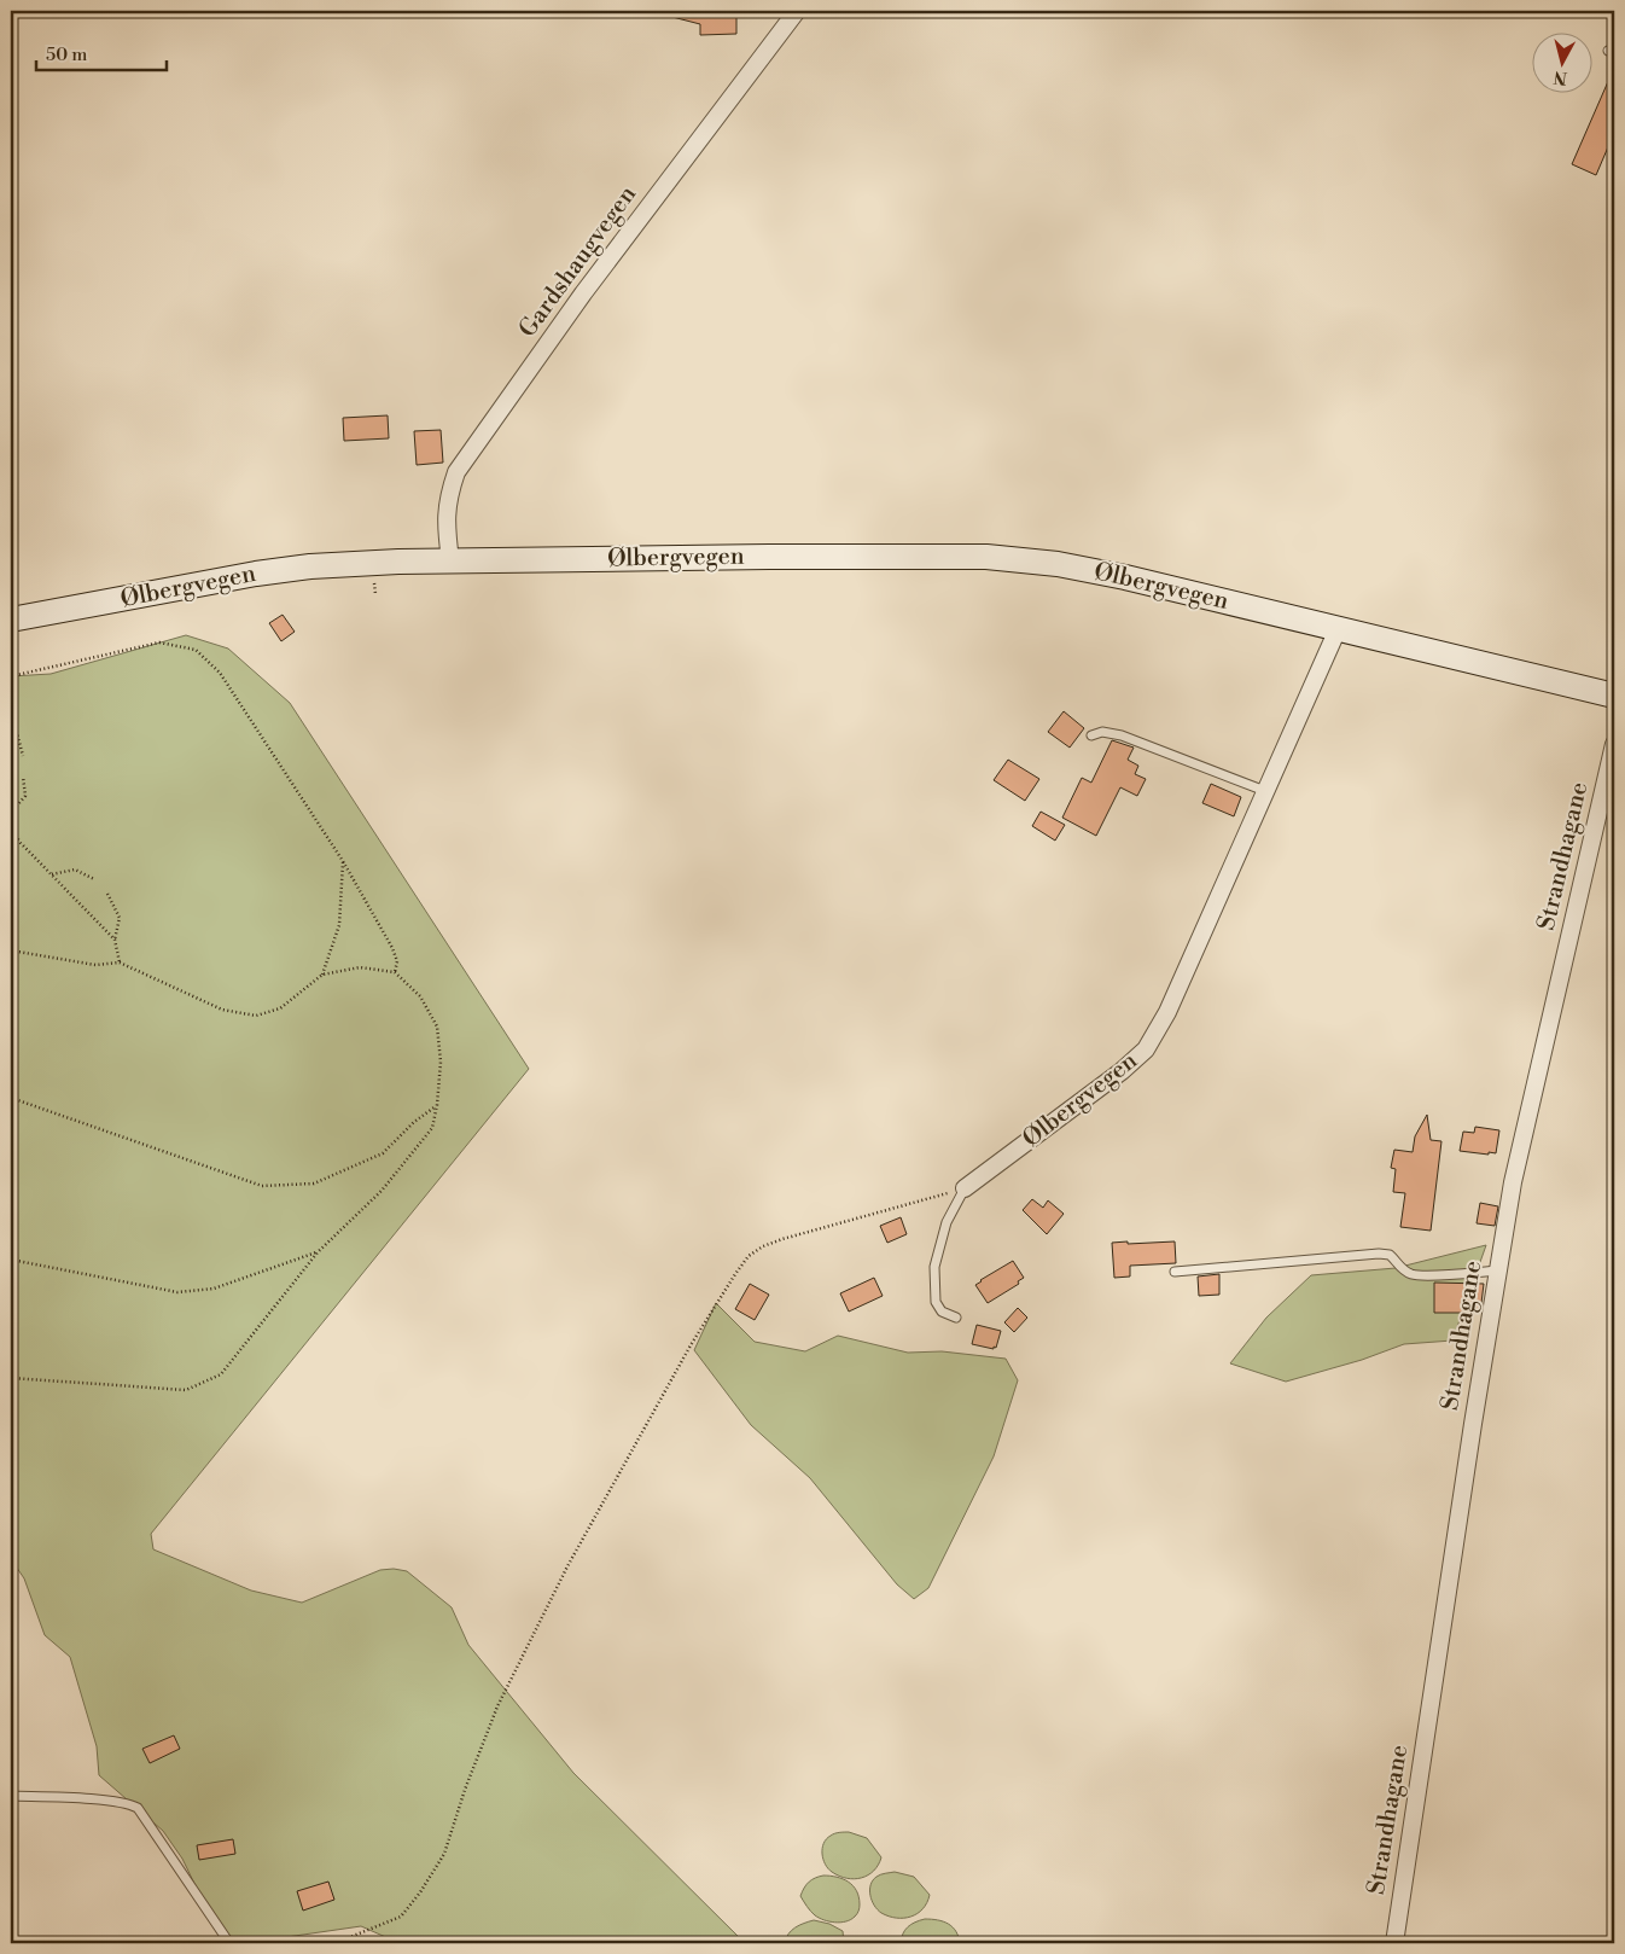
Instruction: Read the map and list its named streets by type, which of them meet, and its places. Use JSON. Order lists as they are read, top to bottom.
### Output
{
  "streets": {
    "main road": ["Ølbergvegen"],
    "street": ["Gardshaugvegen", "Strandhagane"]
  },
  "crossings": [
    ["Gardshaugvegen", "Ølbergvegen"]
  ],
  "scale_bar": "50 m",
  "north": "bottom"
}
